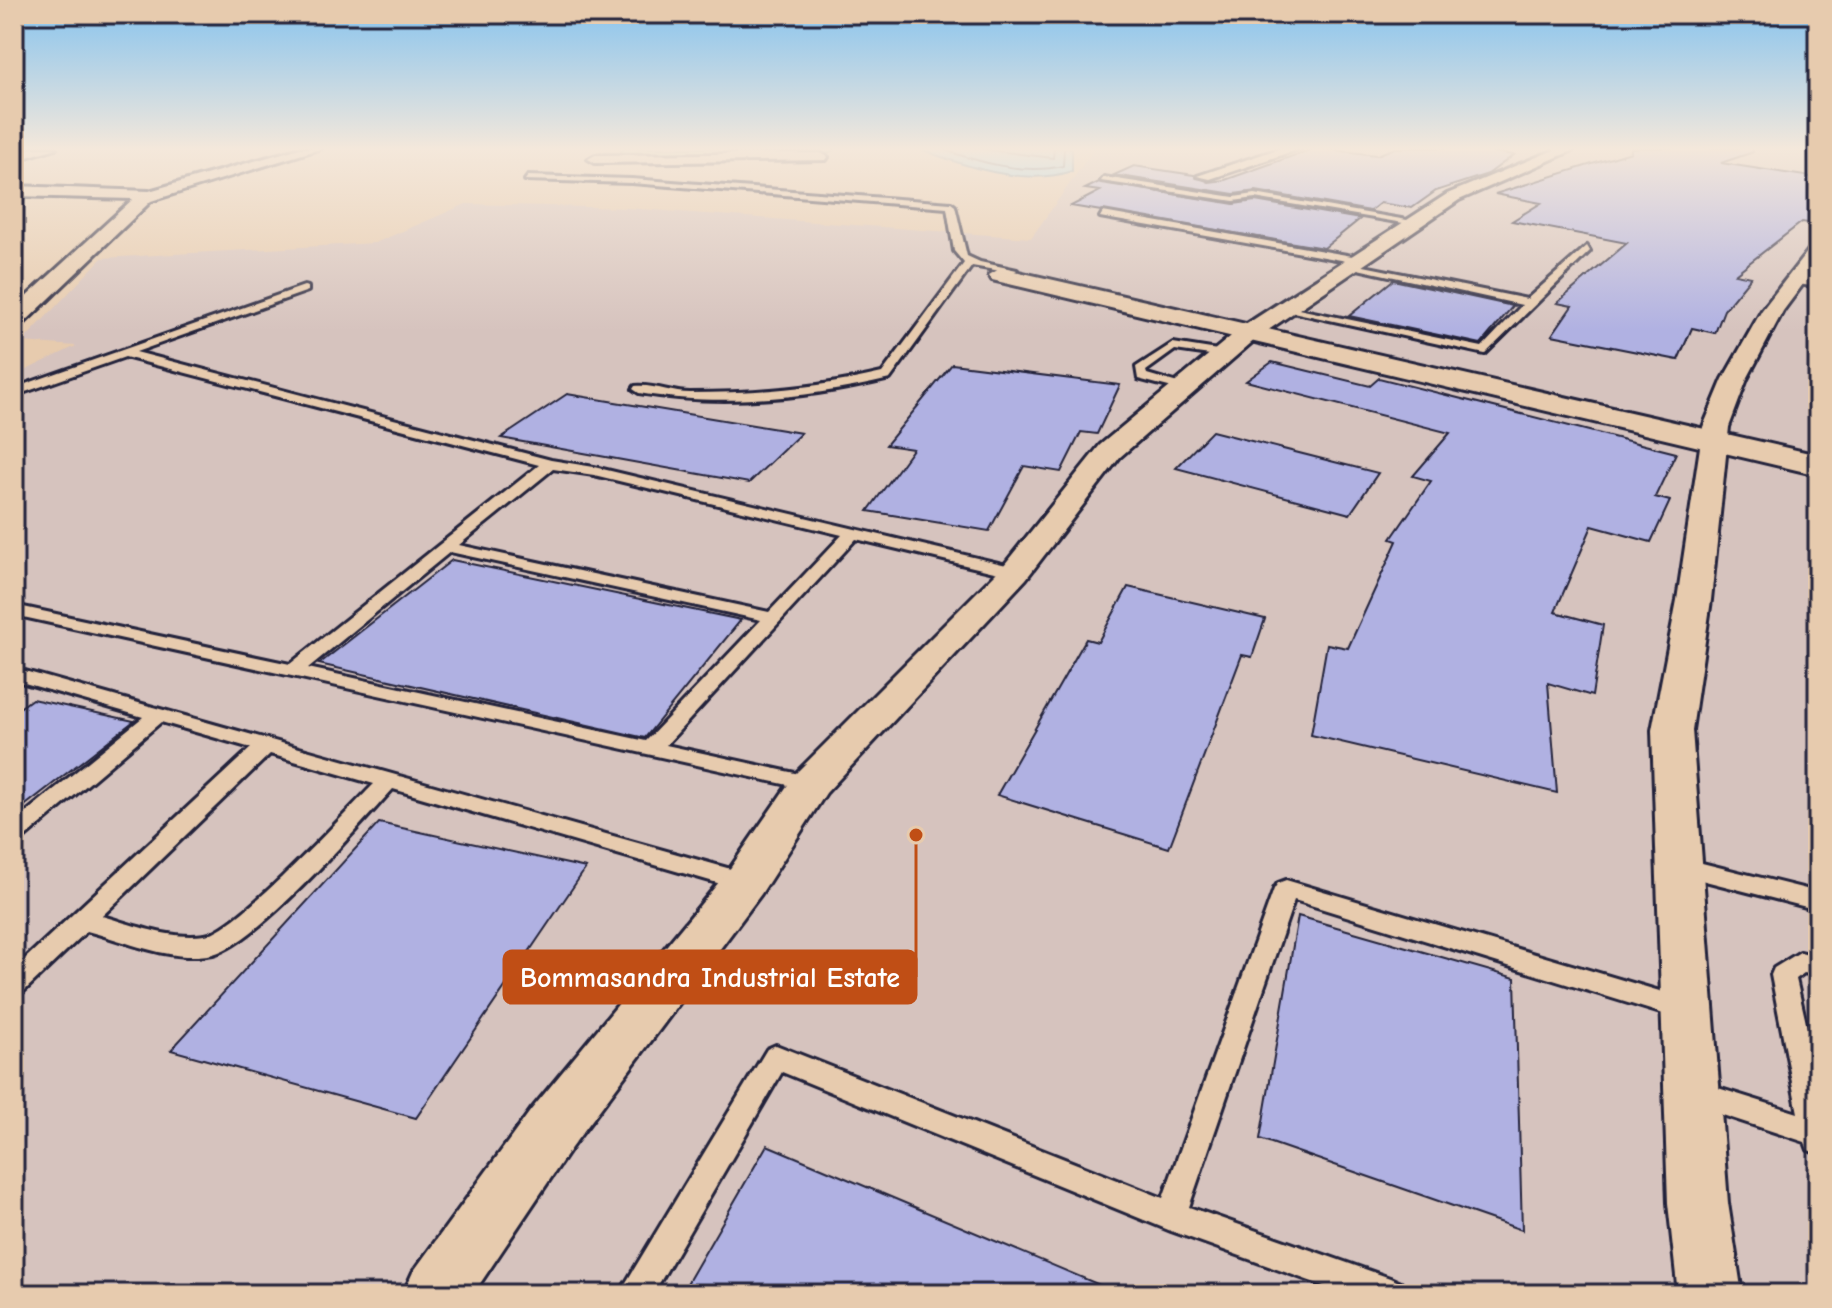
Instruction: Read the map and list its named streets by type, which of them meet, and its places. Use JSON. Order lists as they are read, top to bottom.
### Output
{
  "places": ["Bommasandra Industrial Estate"]
}
